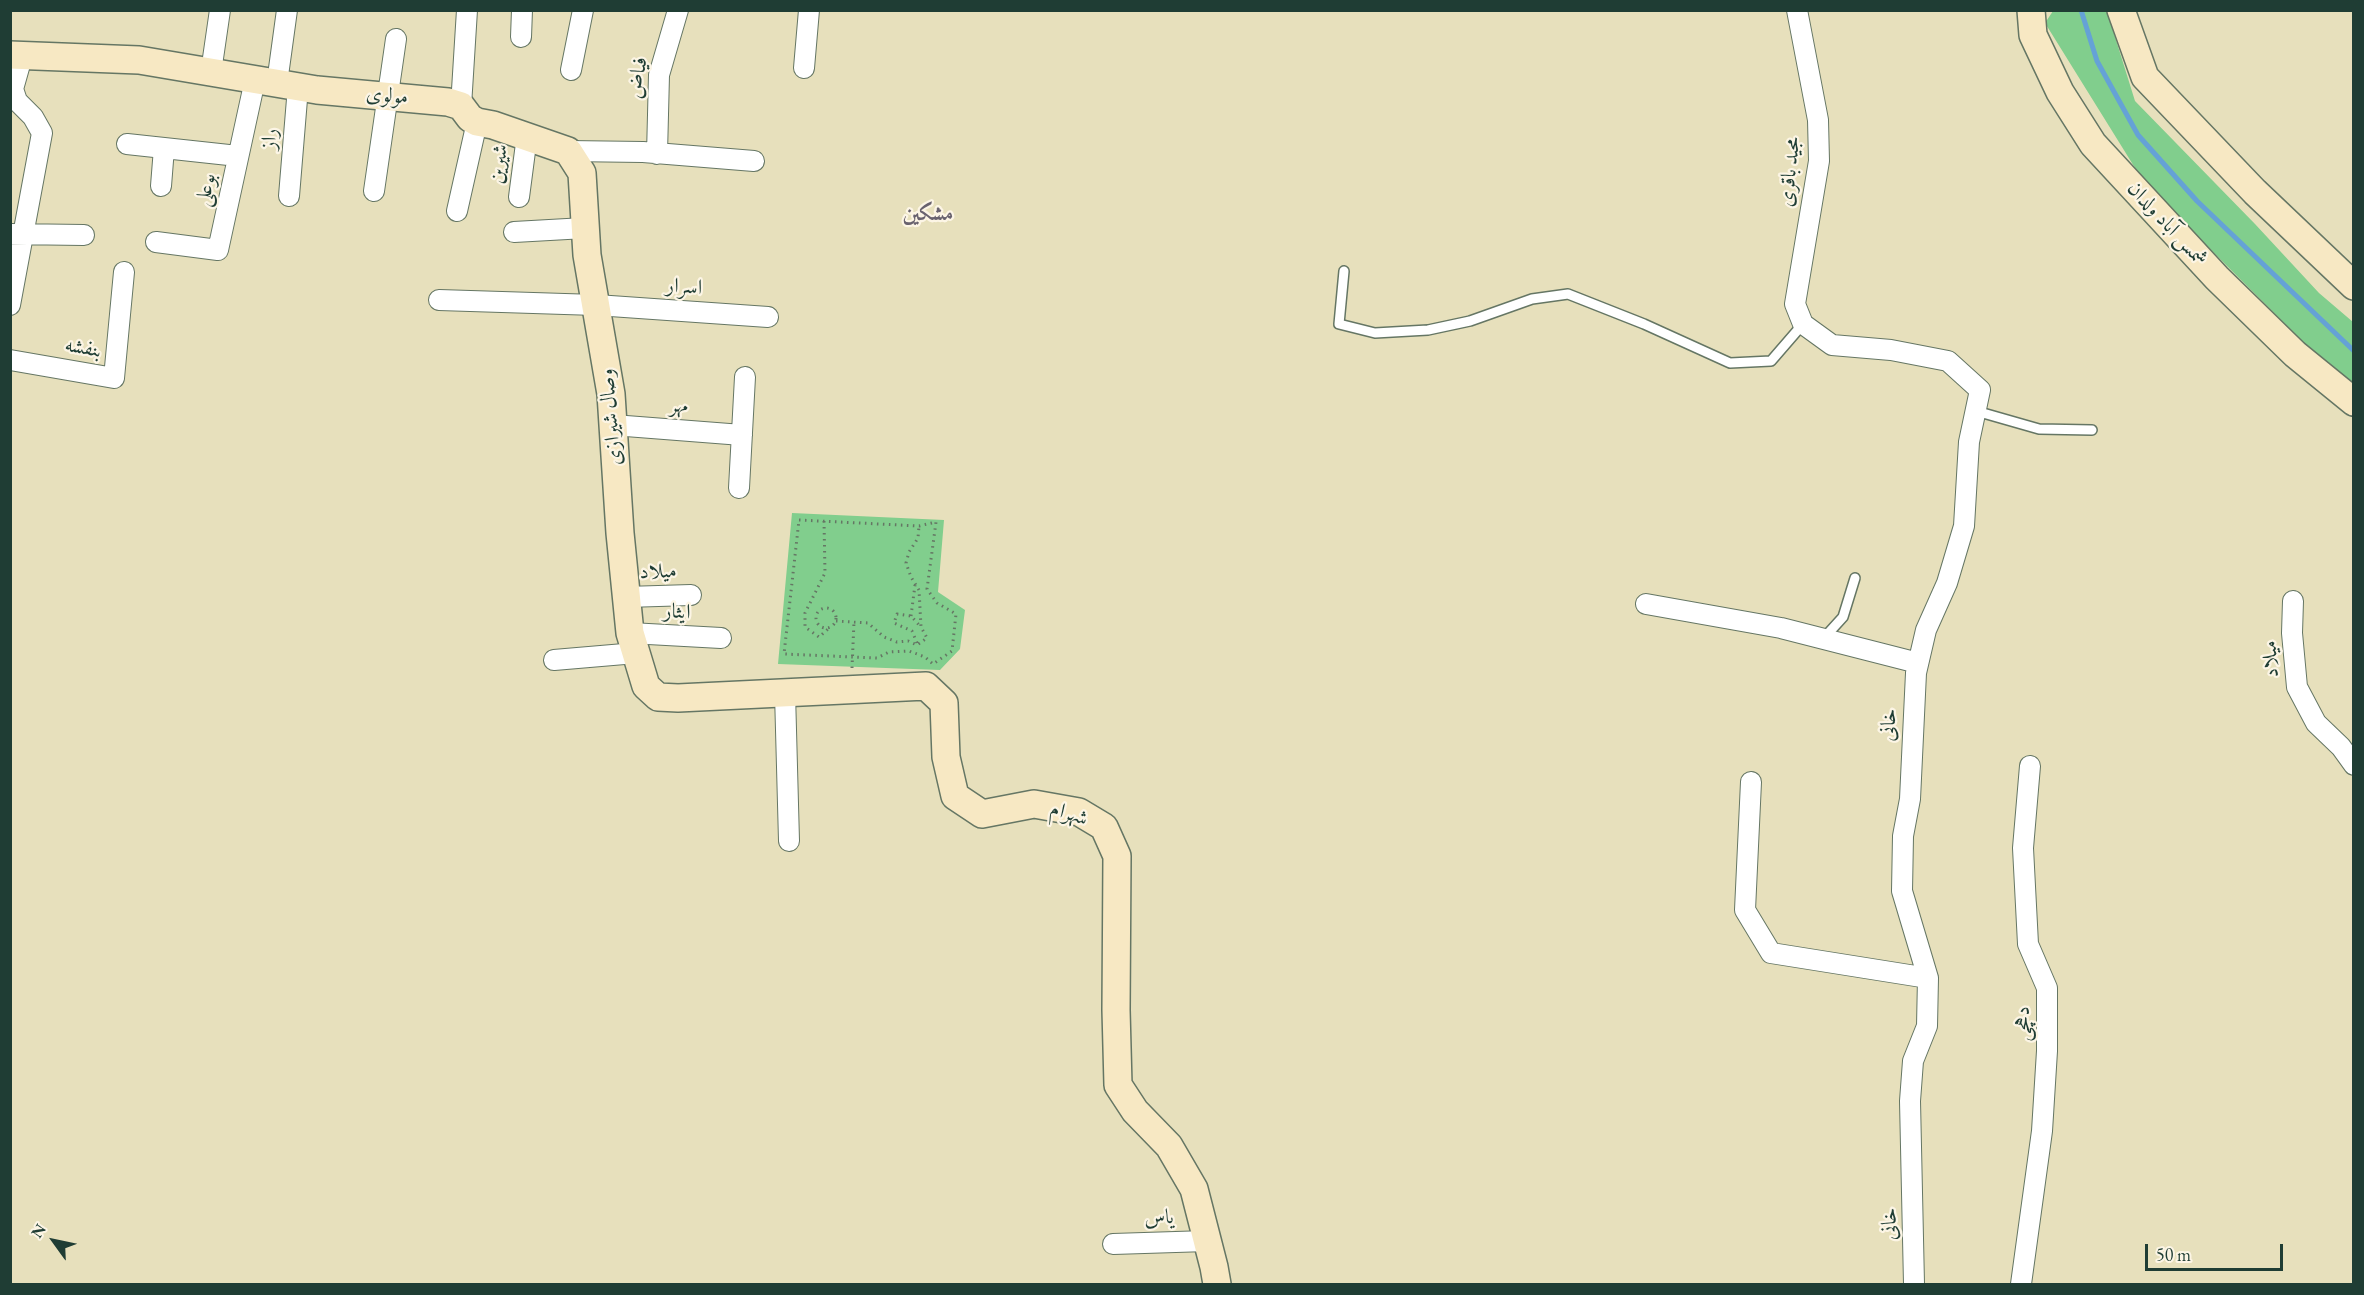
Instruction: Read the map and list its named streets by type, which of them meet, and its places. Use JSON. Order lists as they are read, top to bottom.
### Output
{
  "streets": {
    "street": [
      "فیاض",
      "مولوی",
      "راز",
      "شیرین",
      "مجید باقری",
      "بوعلی",
      "شمس آباد ولدان",
      "اسرار",
      "بنفشه",
      "مهر",
      "وصال شیرازی",
      "میلاد",
      "ایثار",
      "خانی",
      "شهرام",
      "دهچی",
      "یاس"
    ]
  },
  "crossings": [
    ["فیاض", "مولوی"],
    ["مولوی", "راز"],
    ["مولوی", "شیرین"],
    ["مولوی", "بوعلی"],
    ["مولوی", "وصال شیرازی"],
    ["راز", "بوعلی"],
    ["مجید باقری", "خانی"],
    ["اسرار", "وصال شیرازی"],
    ["مهر", "وصال شیرازی"],
    ["وصال شیرازی", "میلاد"],
    ["وصال شیرازی", "ایثار"],
    ["وصال شیرازی", "شهرام"],
    ["شهرام", "یاس"]
  ],
  "districts": ["مشکین"],
  "scale_bar": "50 m",
  "north": "top left"
}
